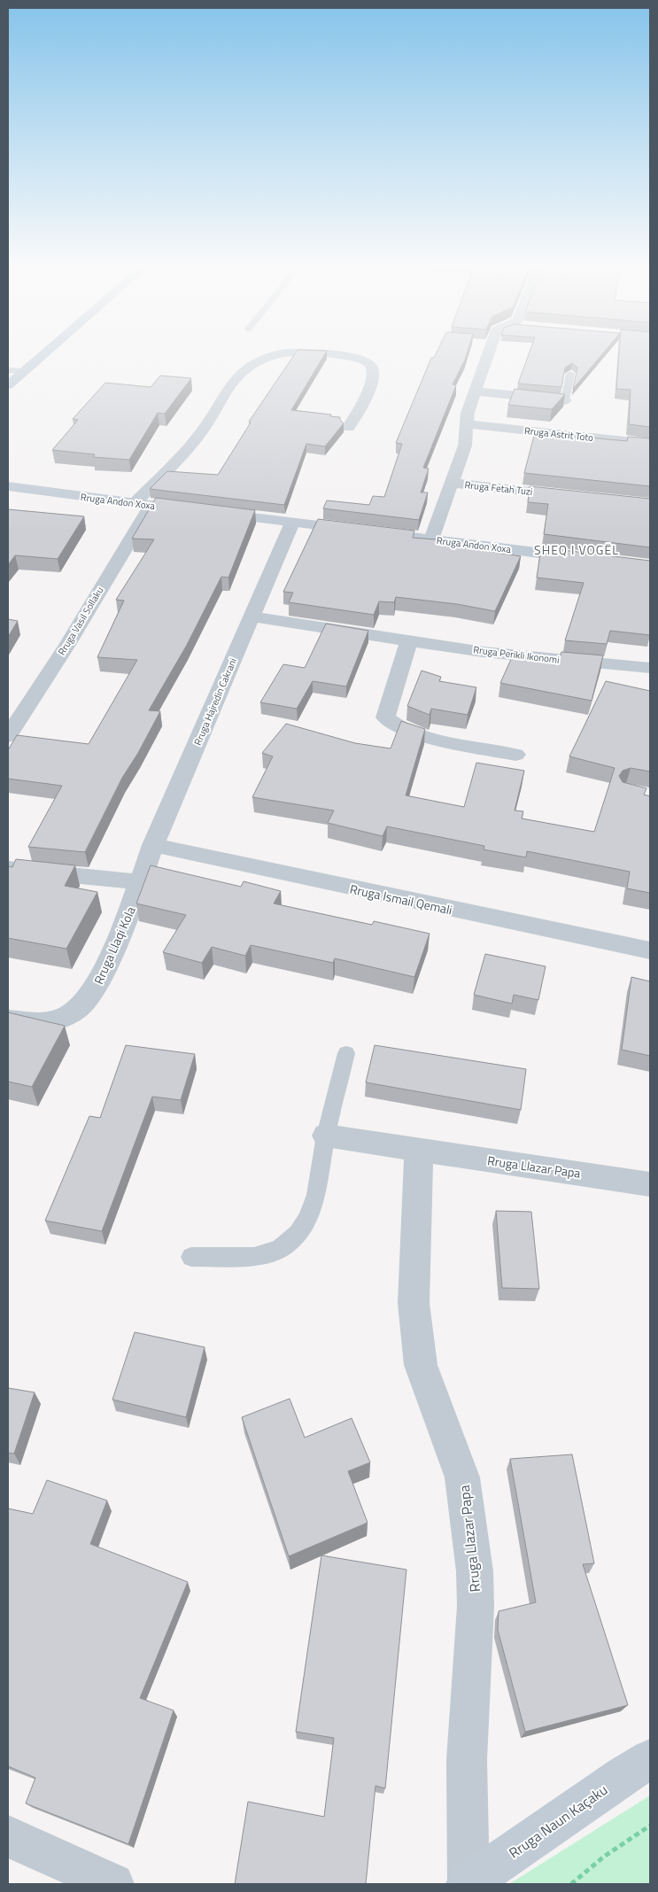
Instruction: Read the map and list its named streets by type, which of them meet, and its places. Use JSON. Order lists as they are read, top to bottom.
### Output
{
  "streets": {
    "street": [
      "Rruga Astrit Toto",
      "Rruga Fetah Tuzi",
      "Rruga Andon Xoxa",
      "Rruga Vasil Sollaku",
      "Rruga Perikli Ikonomi",
      "Rruga Hajredin Cakrani",
      "Rruga Ismail Qemali",
      "Rruga Llaqi Kola",
      "Rruga Llazar Papa",
      "Rruga Naun Kaçaku"
    ]
  },
  "crossings": [
    ["Rruga Andon Xoxa", "Rruga Vasil Sollaku"],
    ["Rruga Andon Xoxa", "Rruga Hajredin Cakrani"],
    ["Rruga Perikli Ikonomi", "Rruga Hajredin Cakrani"],
    ["Rruga Hajredin Cakrani", "Rruga Ismail Qemali"],
    ["Rruga Hajredin Cakrani", "Rruga Llaqi Kola"],
    ["Rruga Llazar Papa", "Rruga Naun Kaçaku"]
  ],
  "districts": ["SHEQ I VOGËL"]
}
